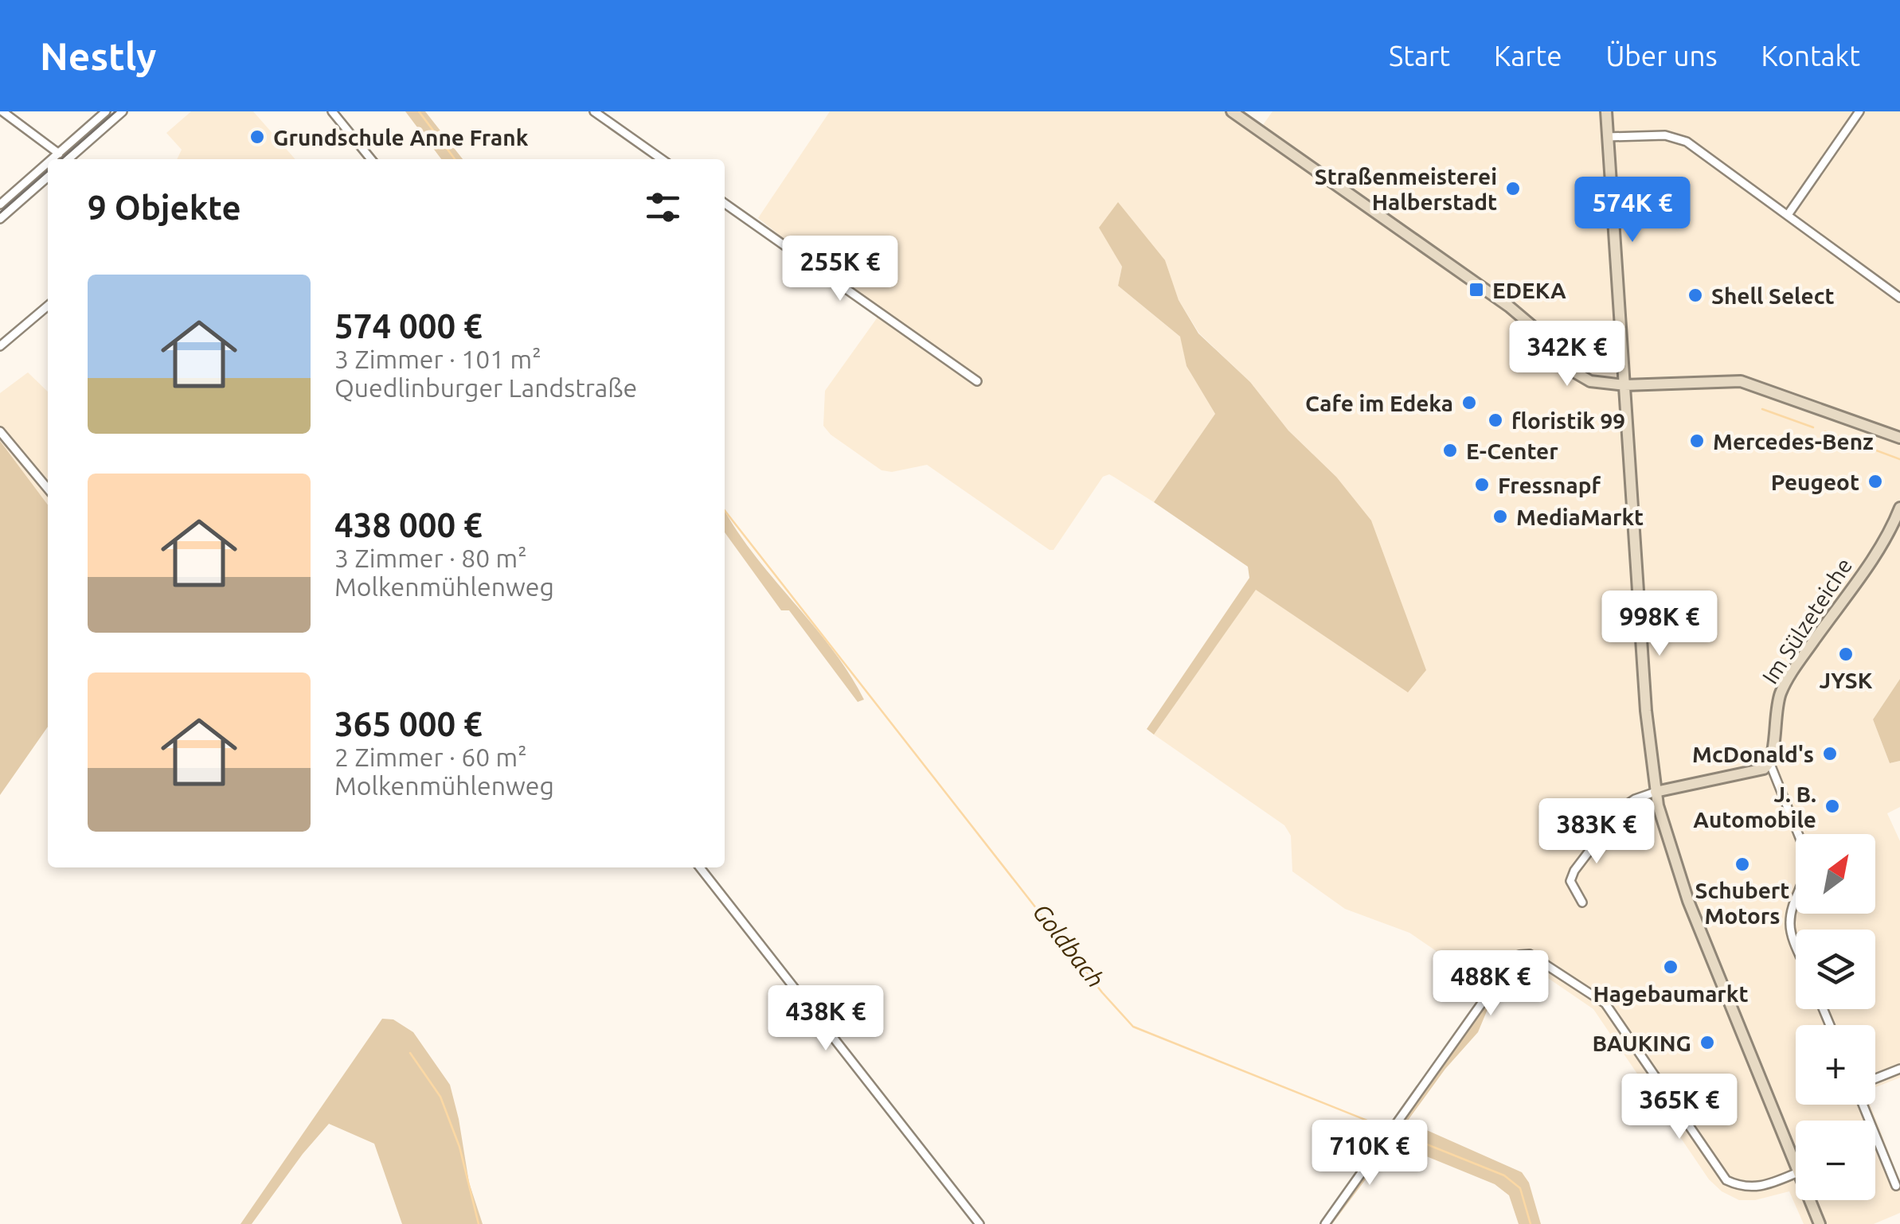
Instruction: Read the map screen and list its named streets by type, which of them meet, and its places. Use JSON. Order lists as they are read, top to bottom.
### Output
{
  "streets": {
    "street": ["Im Sülzeteiche"]
  },
  "water": ["Goldbach"],
  "places": {
    "other": [
      "Grundschule Anne Frank",
      "Straßenmeisterei Halberstadt",
      "Shell Select",
      "Cafe im Edeka",
      "floristik 99",
      "Mercedes-Benz",
      "E-Center",
      "Peugeot",
      "Fressnapf",
      "MediaMarkt",
      "JYSK",
      "McDonald's",
      "J. B. Automobile",
      "Schubert Motors",
      "Hagebaumarkt",
      "BAUKING"
    ],
    "transit": ["EDEKA"]
  },
  "north": "top right",
  "page": {
    "header": "Nestly",
    "nav": [
      "Start",
      "Karte",
      "Über uns",
      "Kontakt"
    ],
    "heading": "9 Objekte",
    "price": [
      "574K €",
      "255K €",
      "342K €",
      "998K €",
      "383K €",
      "488K €",
      "438K €",
      "365K €",
      "710K €"
    ],
    "list": [
      {
        "name": "574 000 €",
        "note": "3 Zimmer · 101 m² · Quedlinburger Landstraße"
      },
      {
        "name": "438 000 €",
        "note": "3 Zimmer · 80 m² · Molkenmühlenweg"
      },
      {
        "name": "365 000 €",
        "note": "2 Zimmer · 60 m² · Molkenmühlenweg"
      }
    ],
    "map_buttons": ["+", "−"]
  }
}
